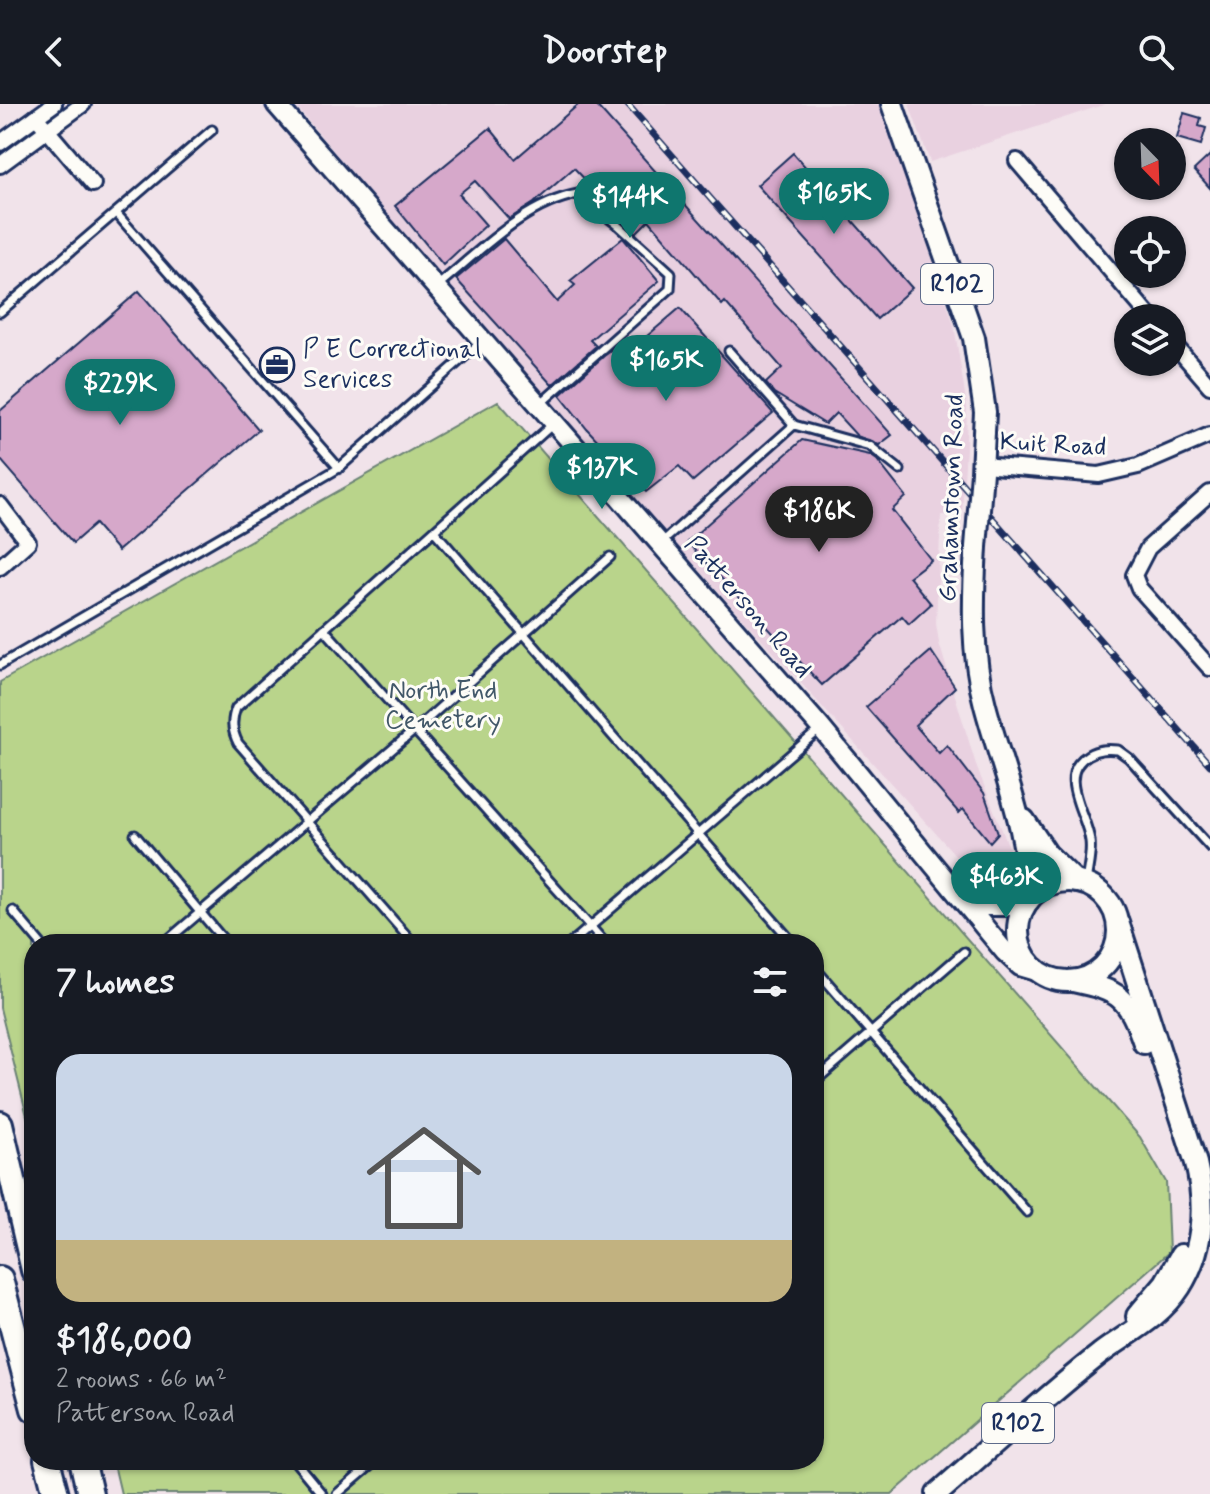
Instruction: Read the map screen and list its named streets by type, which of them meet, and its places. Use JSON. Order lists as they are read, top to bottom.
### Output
{
  "streets": {
    "main road": ["R102", "Grahamstown Road"],
    "street": ["Kuit Road", "Patterson Road"]
  },
  "crossings": [
    ["Kuit Road", "Grahamstown Road"],
    ["Grahamstown Road", "Patterson Road"]
  ],
  "parks": ["North End Cemetery"],
  "places": {
    "office": ["P E Correctional Services"]
  },
  "north": "bottom right",
  "page": {
    "header": "Doorstep",
    "price": [
      "$165K",
      "$144K",
      "$165K",
      "$229K",
      "$137K",
      "$186K",
      "$463K"
    ],
    "heading": "7 homes",
    "list": [
      {
        "name": "$186,000",
        "note": "2 rooms · 66 m² · Patterson Road"
      }
    ]
  }
}
